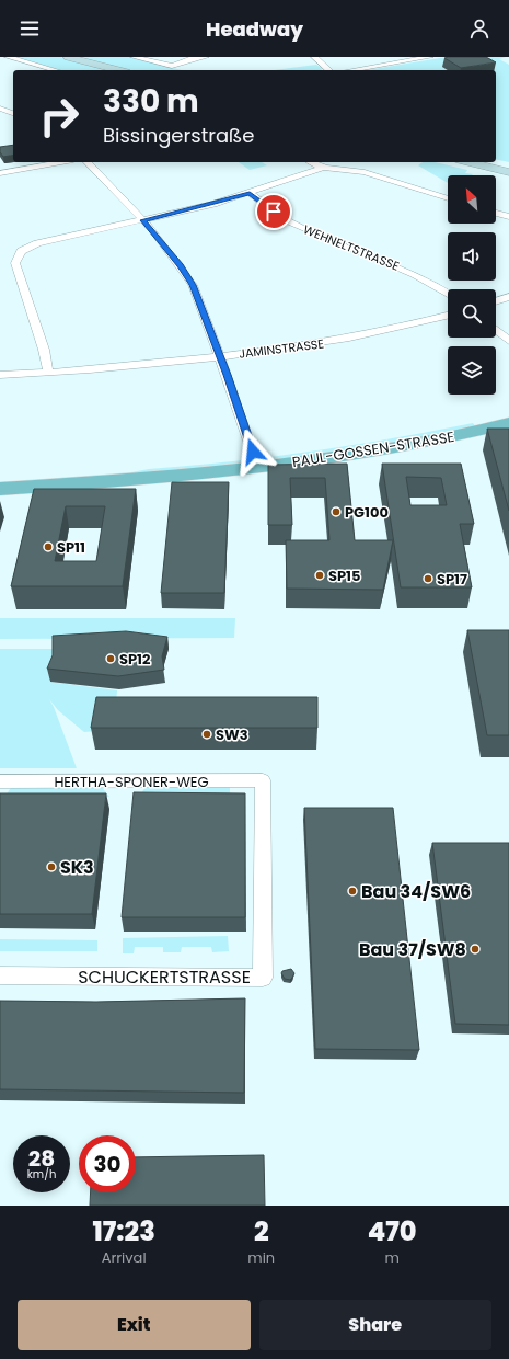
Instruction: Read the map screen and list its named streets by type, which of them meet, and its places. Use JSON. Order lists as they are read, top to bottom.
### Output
{
  "streets": {
    "main road": ["PAUL-GOSSEN-STRASSE"],
    "street": [
      "WEHNELTSTRASSE",
      "JAMINSTRASSE",
      "HERTHA-SPONER-WEG",
      "SCHUCKERTSTRASSE"
    ]
  },
  "crossings": [
    ["HERTHA-SPONER-WEG", "SCHUCKERTSTRASSE"]
  ],
  "places": [
    "PG100",
    "SP11",
    "SP15",
    "SP17",
    "SP12",
    "SW3",
    "SK3",
    "Bau 34/SW6",
    "Bau 37/SW8"
  ],
  "north": "top left",
  "page": {
    "header": "Headway",
    "turn": ["330 m", "Bissingerstraße"],
    "speed": "28 km/h",
    "limit": "30",
    "eta": [
      "17:23",
      "Arrival",
      "2",
      "min",
      "470",
      "m"
    ],
    "buttons": ["Exit", "Share"]
  }
}
